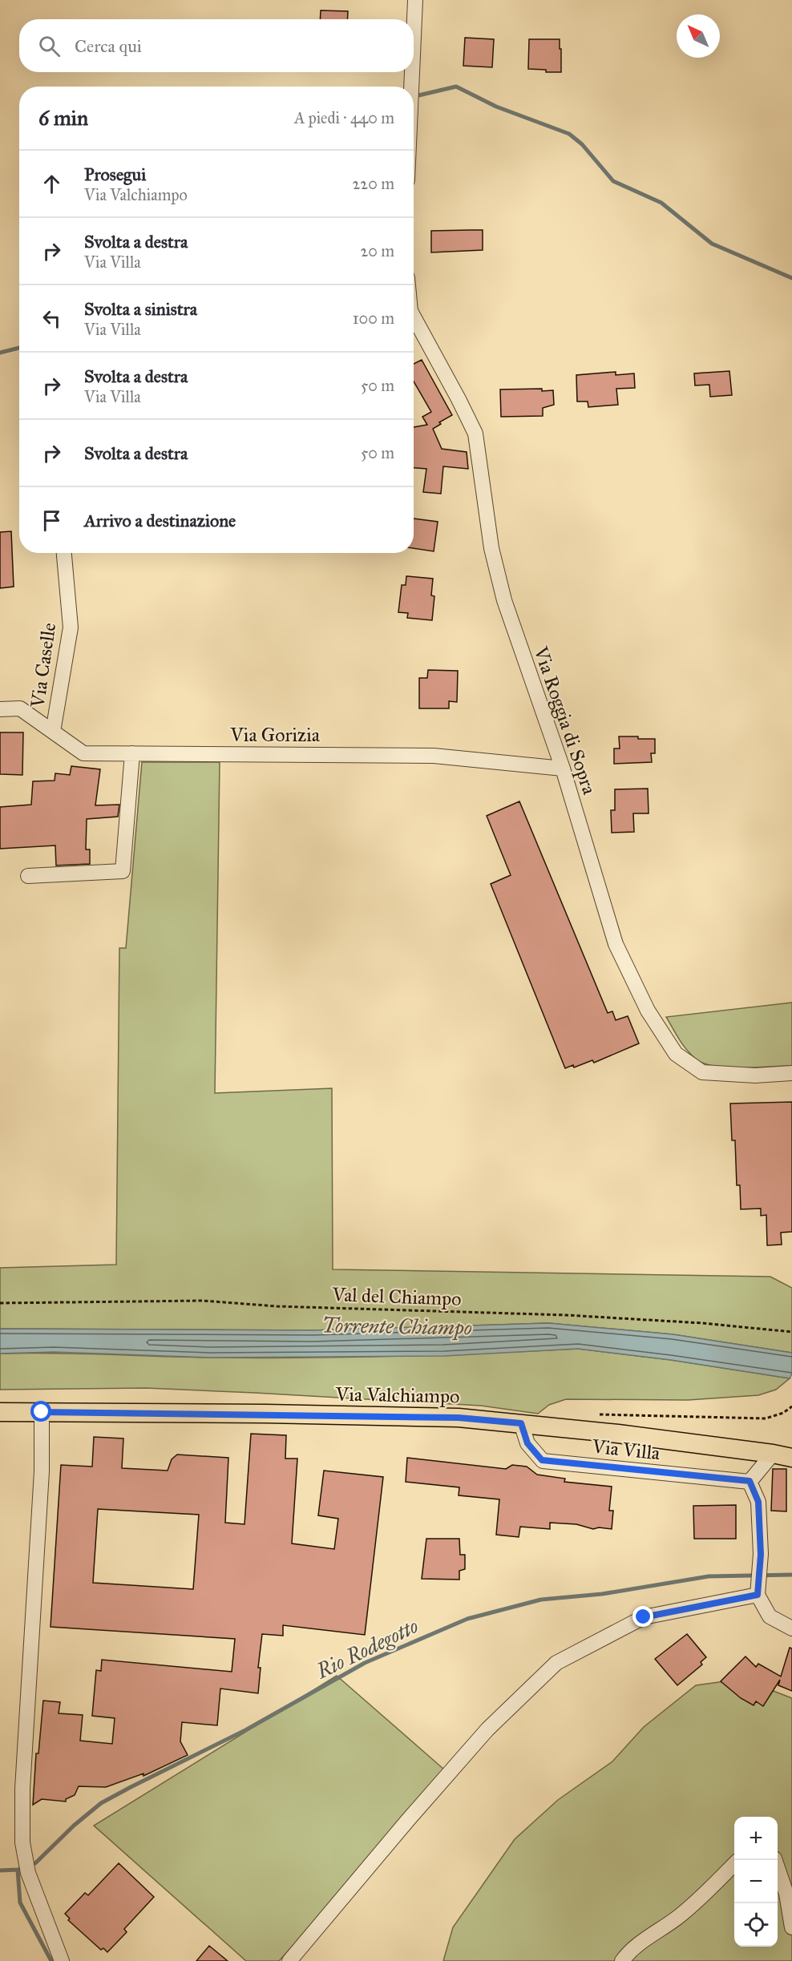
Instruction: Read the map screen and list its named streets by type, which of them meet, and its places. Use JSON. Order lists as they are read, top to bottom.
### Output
{
  "streets": {
    "main road": ["Via Valchiampo"],
    "street": [
      "Via Caselle",
      "Via Roggia di Sopra",
      "Via Gorizia",
      "Via Villa"
    ],
    "path": ["Val del Chiampo"]
  },
  "crossings": [
    ["Via Caselle", "Via Gorizia"],
    ["Via Roggia di Sopra", "Via Gorizia"],
    ["Via Valchiampo", "Via Villa"]
  ],
  "water": ["Torrente Chiampo", "Rio Rodegotto"],
  "north": "top left",
  "page": {
    "search": "Cerca qui",
    "heading": ["6 min", "A piedi · 440 m"],
    "list": [
      ["Prosegui", "Via Valchiampo", "220 m"],
      ["Svolta a destra", "Via Villa", "20 m"],
      ["Svolta a sinistra", "Via Villa", "100 m"],
      ["Svolta a destra", "Via Villa", "50 m"],
      ["Svolta a destra", "50 m"],
      "Arrivo a destinazione"
    ],
    "map_buttons": ["+", "−"]
  }
}
